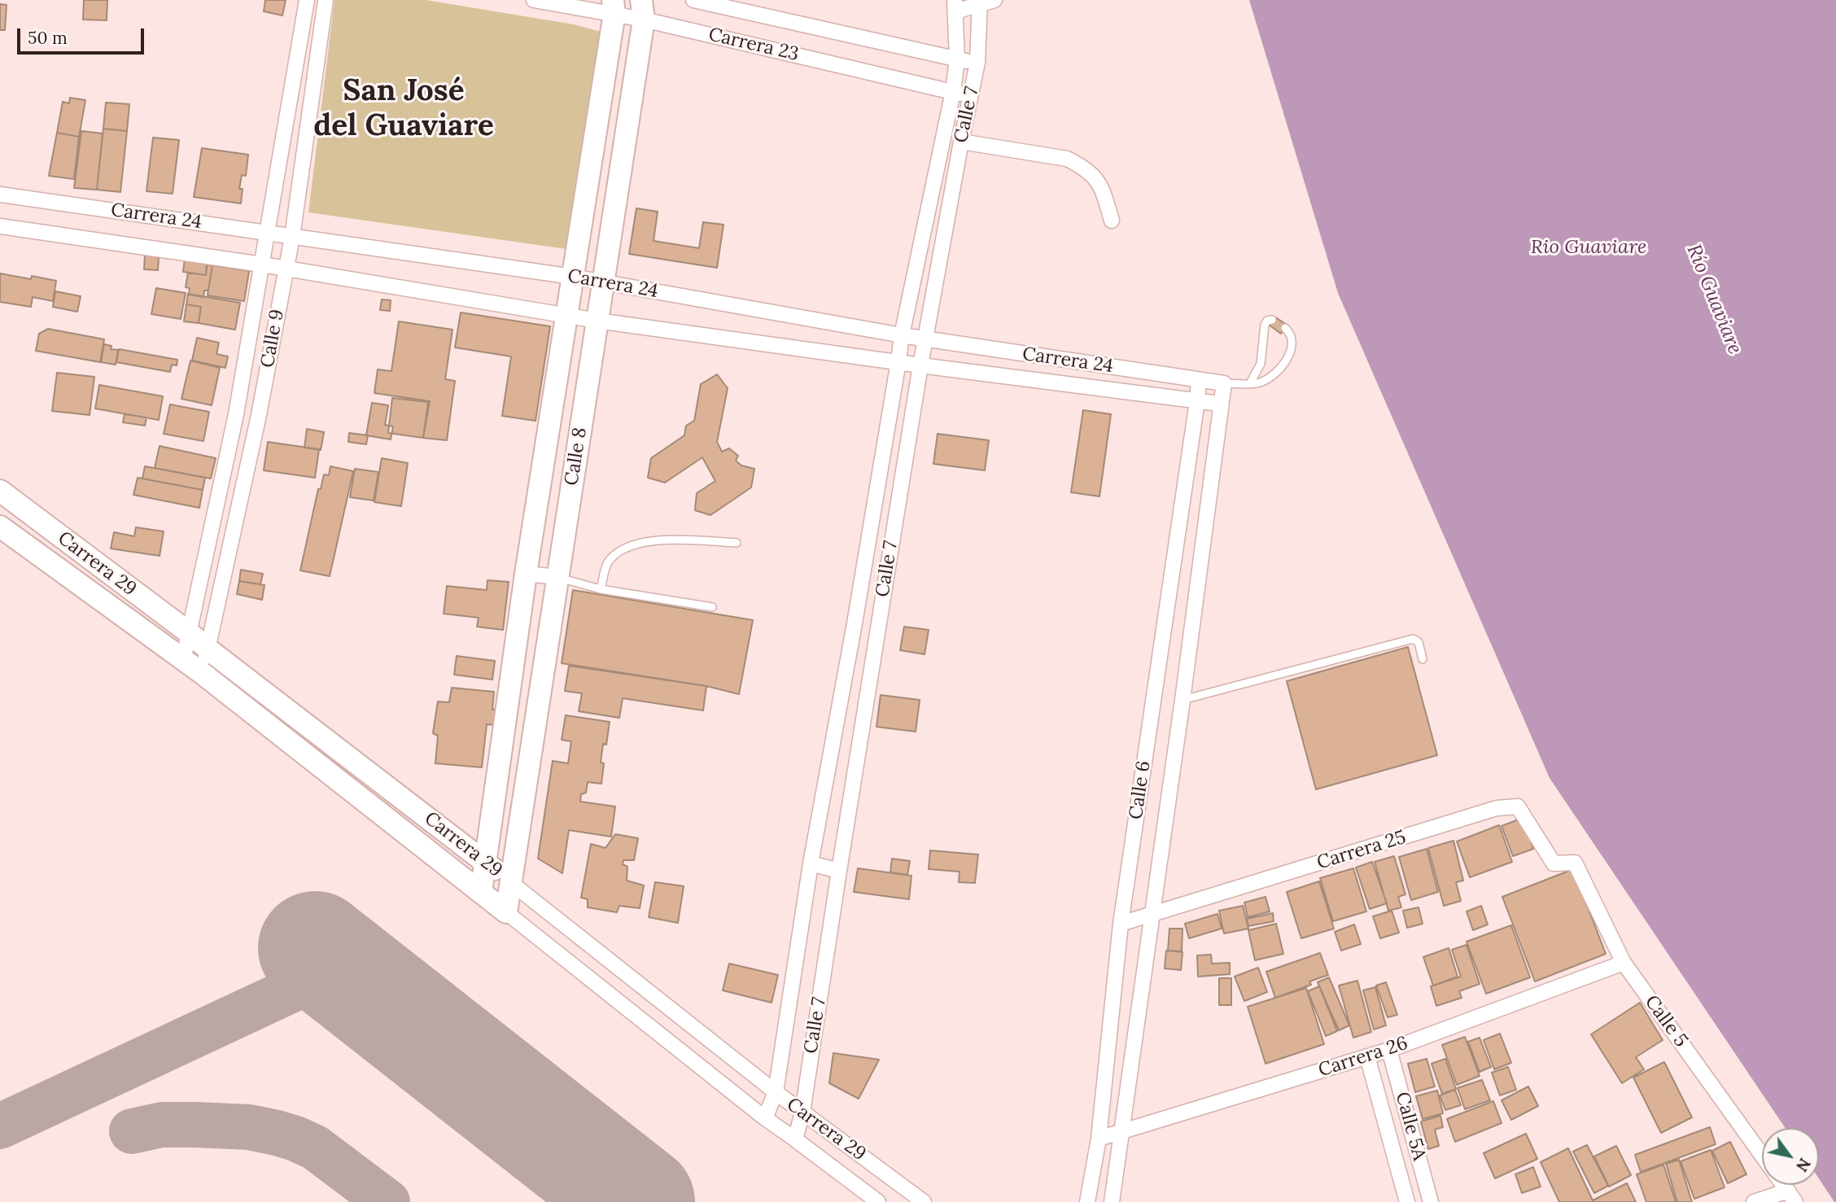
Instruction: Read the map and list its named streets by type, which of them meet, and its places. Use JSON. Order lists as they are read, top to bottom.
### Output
{
  "streets": {
    "main road": ["Calle 8", "Carrera 29"],
    "street": [
      "Carrera 23",
      "Calle 7",
      "Carrera 24",
      "Calle 9",
      "Calle 6",
      "Carrera 25",
      "Calle 5",
      "Carrera 26",
      "Calle 5A"
    ]
  },
  "crossings": [
    ["Carrera 23", "Calle 7"],
    ["Carrera 23", "Calle 8"],
    ["Calle 7", "Carrera 24"],
    ["Calle 7", "Carrera 29"],
    ["Carrera 24", "Calle 9"],
    ["Carrera 24", "Calle 8"],
    ["Carrera 24", "Calle 6"],
    ["Calle 9", "Carrera 29"],
    ["Calle 8", "Carrera 29"],
    ["Calle 6", "Carrera 25"],
    ["Calle 6", "Carrera 26"],
    ["Carrera 25", "Calle 5"],
    ["Calle 5", "Carrera 26"],
    ["Carrera 26", "Calle 5A"]
  ],
  "districts": ["San José del Guaviare"],
  "water": ["Rio Guaviare", "Río Guaviare"],
  "scale_bar": "50 m",
  "north": "bottom right"
}
